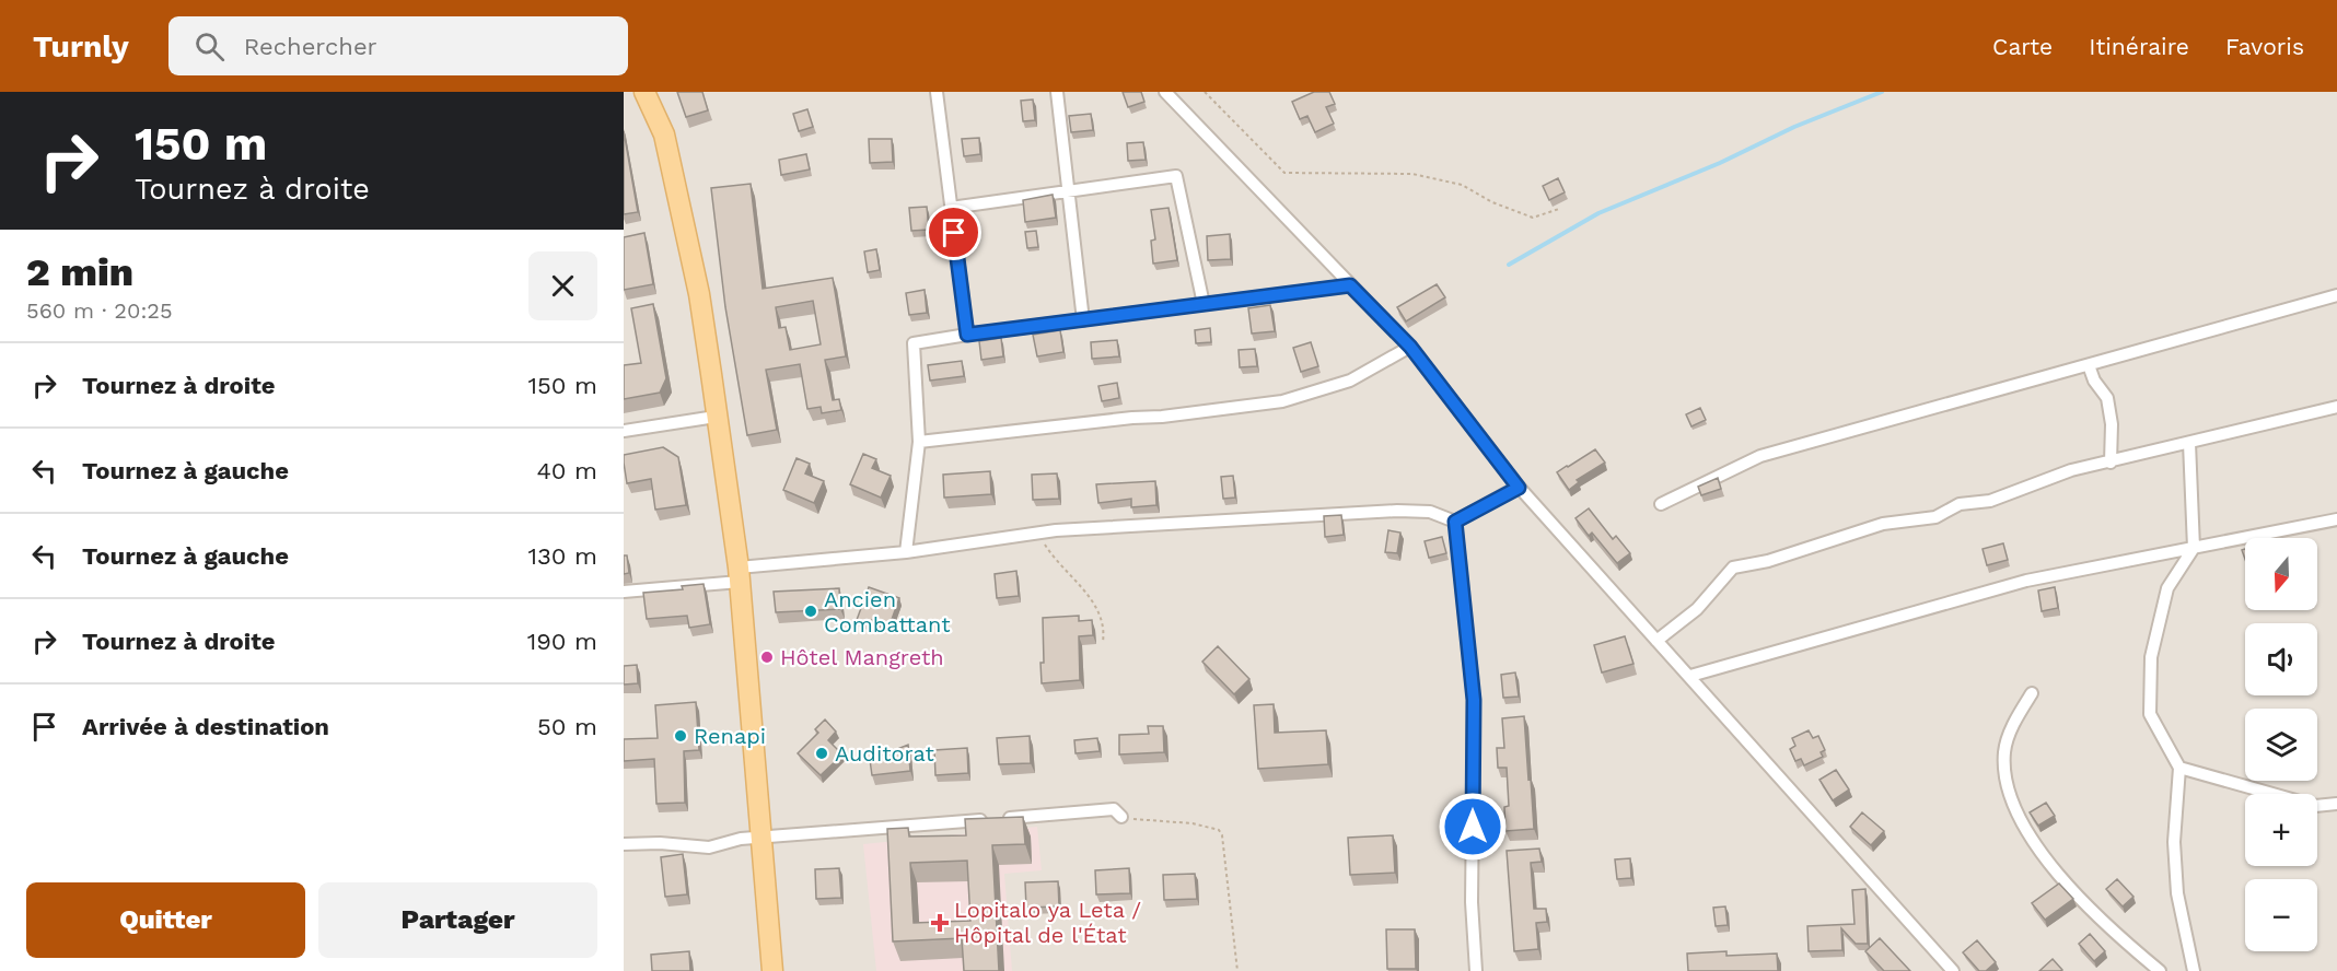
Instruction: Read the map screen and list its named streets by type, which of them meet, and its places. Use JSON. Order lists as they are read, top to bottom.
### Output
{
  "places": {
    "other": [
      "Ancien Combattant",
      "Hôtel Mangreth",
      "Renapi",
      "Auditorat"
    ],
    "health": ["Lopitalo ya Leta / Hôpital de l'État"]
  },
  "north": "bottom",
  "page": {
    "header": "Turnly",
    "search": "Rechercher",
    "nav": ["Carte", "Itinéraire", "Favoris"],
    "turn": ["150 m", "Tournez à droite"],
    "heading": ["2 min", "560 m · 20:25"],
    "list": [
      {
        "name": "Tournez à droite",
        "value": "150 m"
      },
      {
        "name": "Tournez à gauche",
        "value": "40 m"
      },
      {
        "name": "Tournez à gauche",
        "value": "130 m"
      },
      {
        "name": "Tournez à droite",
        "value": "190 m"
      },
      {
        "name": "Arrivée à destination",
        "value": "50 m"
      }
    ],
    "map_buttons": ["+", "−"],
    "buttons": ["Quitter", "Partager"]
  }
}
